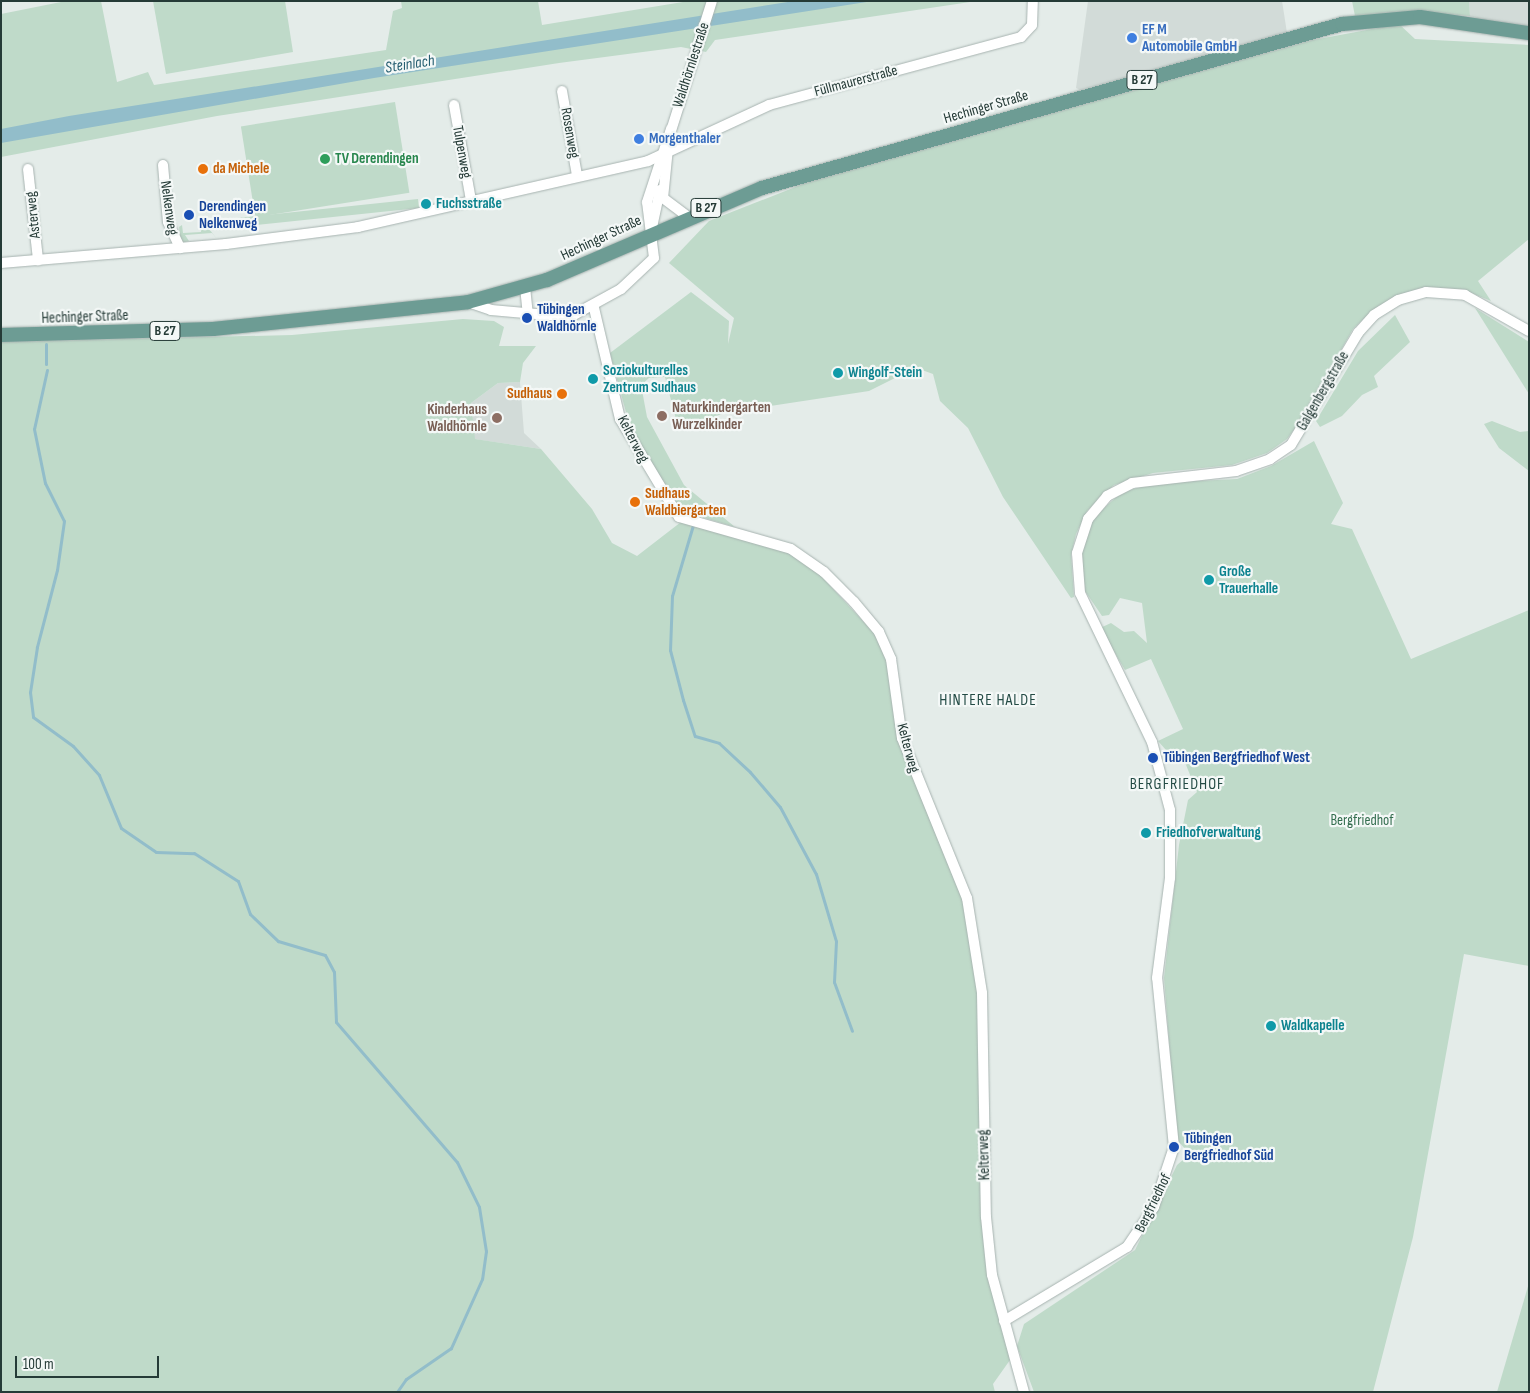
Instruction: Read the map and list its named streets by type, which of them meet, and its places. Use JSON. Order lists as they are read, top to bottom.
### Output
{
  "streets": {
    "main road": ["B 27", "Hechinger Straße"],
    "street": [
      "Waldhörnlestraße",
      "Füllmaurerstraße",
      "Rosenweg",
      "Tulpenweg",
      "Nelkenweg",
      "Asterweg",
      "Galgenbergstraße",
      "Kelterweg",
      "Bergfriedhof"
    ]
  },
  "crossings": [
    ["Waldhörnlestraße", "Füllmaurerstraße"],
    ["Waldhörnlestraße", "Hechinger Straße"],
    ["Hechinger Straße", "Kelterweg"],
    ["Galgenbergstraße", "Bergfriedhof"],
    ["Kelterweg", "Bergfriedhof"]
  ],
  "districts": ["HINTERE HALDE", "BERGFRIEDHOF"],
  "water": ["Steinlach"],
  "parks": ["Bergfriedhof"],
  "places": [
    "EF M Automobile GmbH",
    "Morgenthaler",
    "TV Derendingen",
    "da Michele",
    "Fuchsstraße",
    "Derendingen Nelkenweg",
    "Tübingen Waldhörnle",
    "Wingolf-Stein",
    "Soziokulturelles Zentrum Sudhaus",
    "Sudhaus",
    "Naturkindergarten Wurzelkinder",
    "Kinderhaus Waldhörnle",
    "Sudhaus Waldbiergarten",
    "Große Trauerhalle",
    "Tübingen Bergfriedhof West",
    "Friedhofverwaltung",
    "Waldkapelle",
    "Tübingen Bergfriedhof Süd"
  ],
  "scale_bar": "100 m"
}
